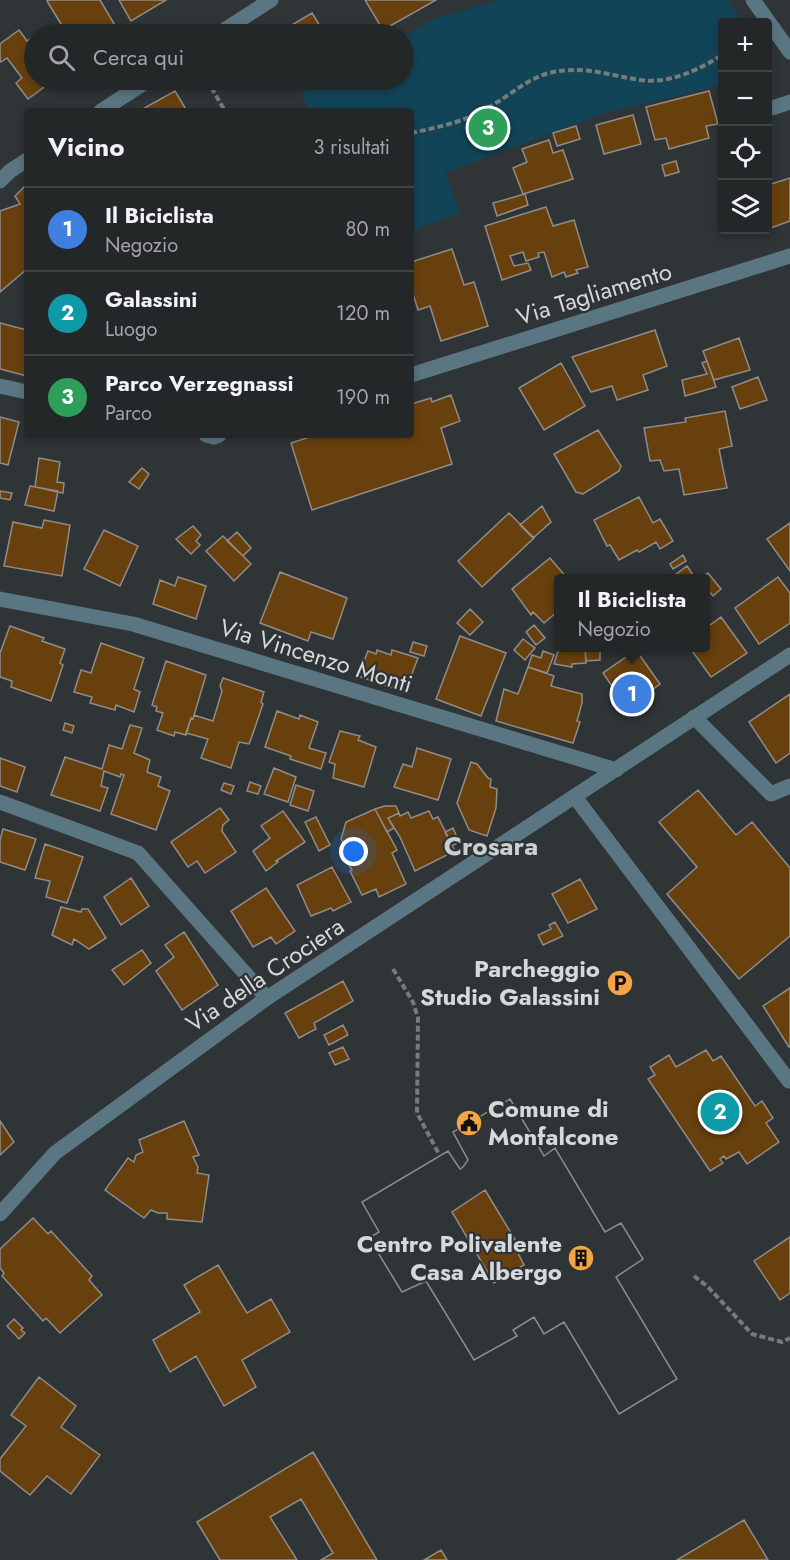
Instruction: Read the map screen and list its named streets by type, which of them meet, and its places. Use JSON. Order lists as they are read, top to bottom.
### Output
{
  "streets": {
    "street": ["Via Tagliamento", "Via Vincenzo Monti", "Via della Crociera"]
  },
  "crossings": [
    ["Via Vincenzo Monti", "Via della Crociera"]
  ],
  "districts": ["Crosara"],
  "places": {
    "parking": ["Parcheggio Studio Galassini"],
    "public building": ["Comune di Monfalcone"],
    "building": ["Centro Polivalente Casa Albergo"]
  },
  "page": {
    "map_buttons": ["+", "−"],
    "search": "Cerca qui",
    "pins": ["3", "1", "2"],
    "heading": ["Vicino", "3 risultati"],
    "list": [
      {
        "mark": "1",
        "name": "Il Biciclista",
        "note": "Negozio",
        "value": "80 m"
      },
      {
        "mark": "2",
        "name": "Galassini",
        "note": "Luogo",
        "value": "120 m"
      },
      {
        "mark": "3",
        "name": "Parco Verzegnassi",
        "note": "Parco",
        "value": "190 m"
      }
    ],
    "popup": ["Il Biciclista", "Negozio"]
  }
}
